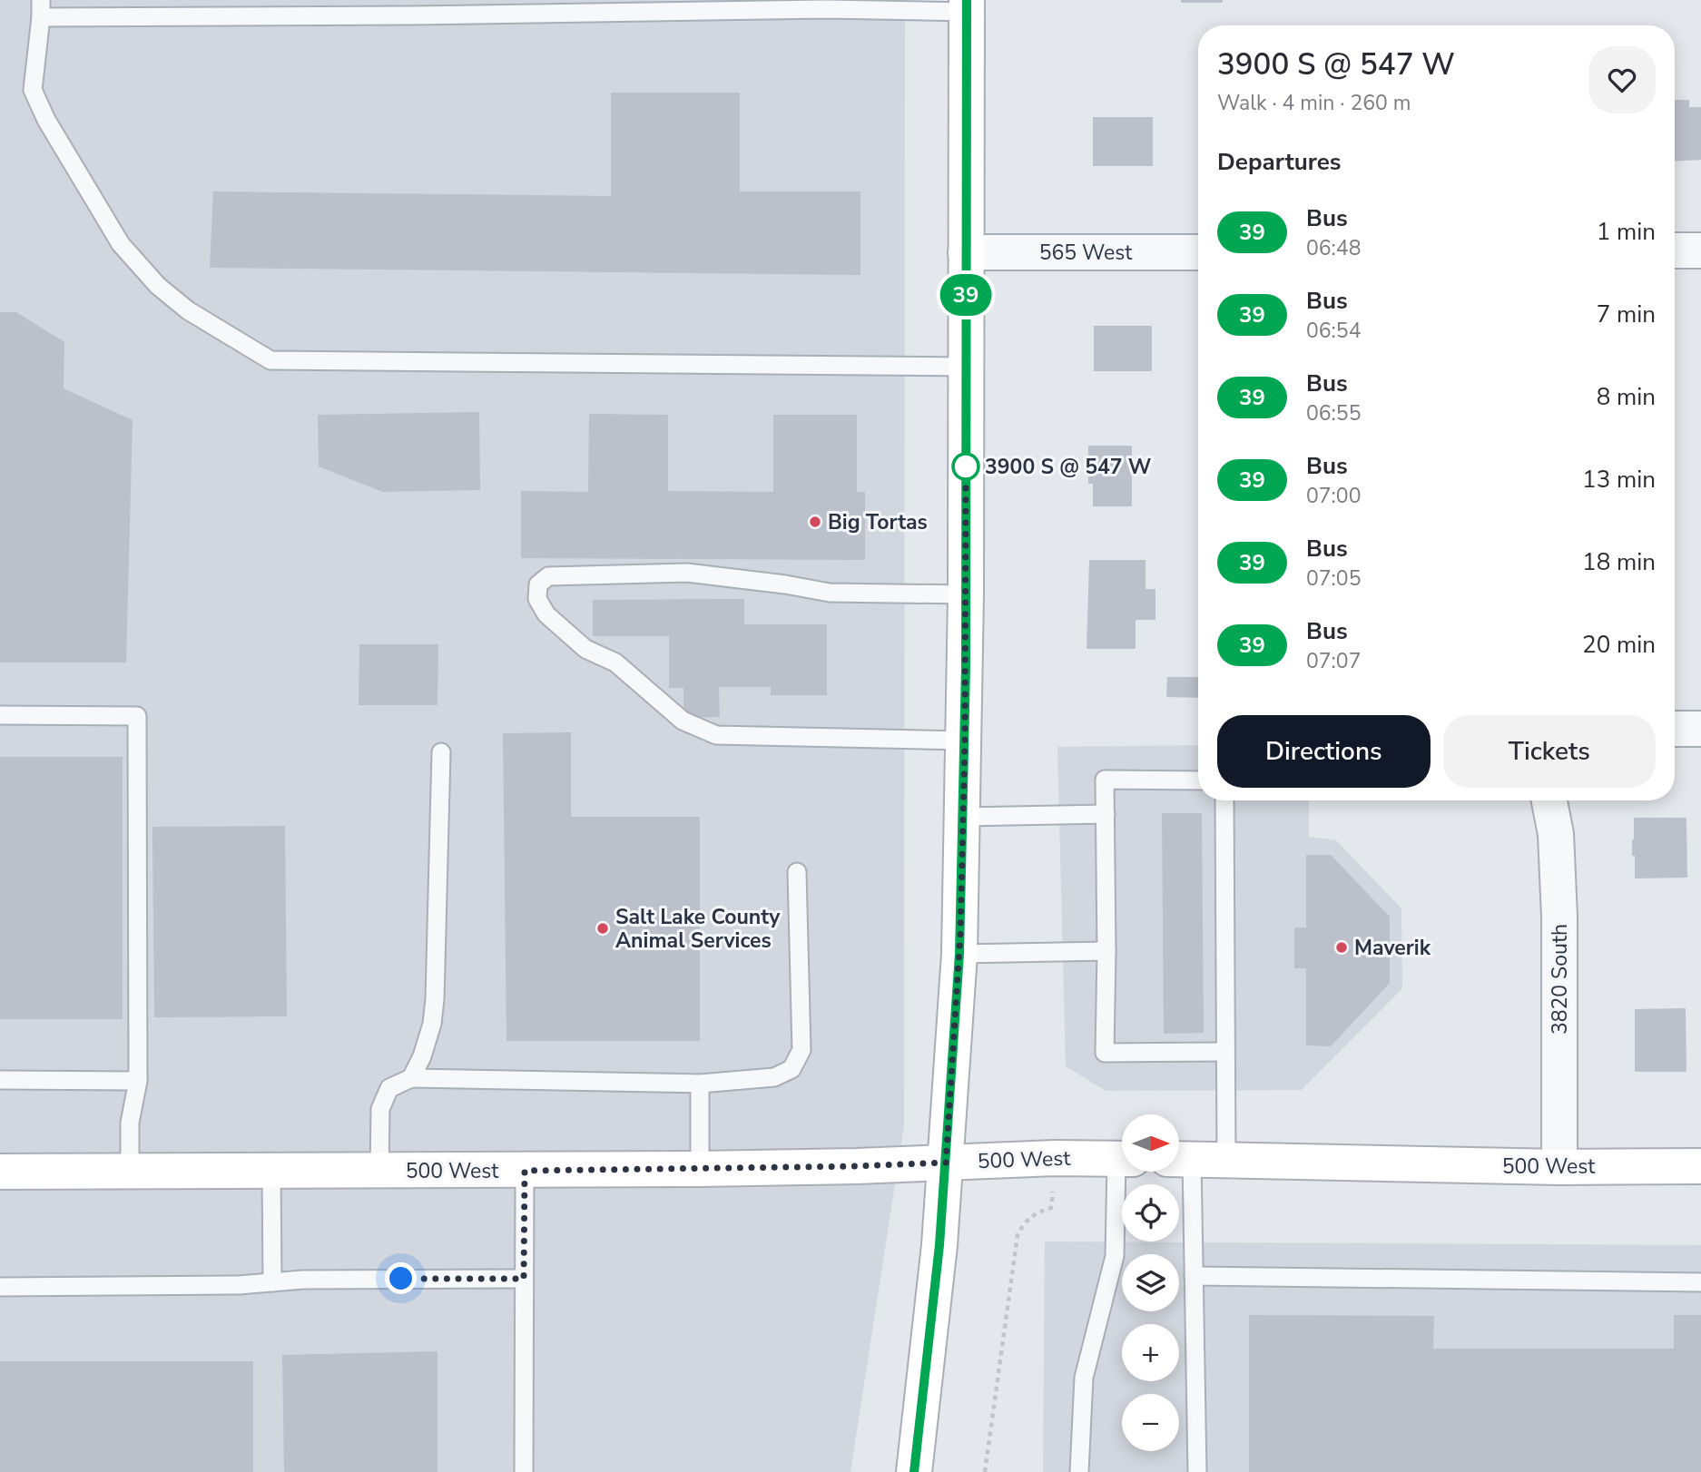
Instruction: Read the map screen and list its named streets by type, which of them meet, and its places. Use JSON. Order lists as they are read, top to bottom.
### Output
{
  "streets": {
    "main road": ["500 West"],
    "street": ["565 West", "3820 South"]
  },
  "crossings": [
    ["3820 South", "500 West"]
  ],
  "places": [
    "3900 S @ 547 W",
    "Big Tortas",
    "Salt Lake County Animal Services",
    "Maverik"
  ],
  "lines": ["bus line 39"],
  "north": "right",
  "page": {
    "on_map": "39",
    "heading": [
      ["3900 S @ 547 W", "Walk · 4 min · 260 m"],
      "Departures"
    ],
    "list": [
      {
        "mark": "39",
        "name": "Bus",
        "note": "06:48",
        "value": "1 min"
      },
      {
        "mark": "39",
        "name": "Bus",
        "note": "06:54",
        "value": "7 min"
      },
      {
        "mark": "39",
        "name": "Bus",
        "note": "06:55",
        "value": "8 min"
      },
      {
        "mark": "39",
        "name": "Bus",
        "note": "07:00",
        "value": "13 min"
      },
      {
        "mark": "39",
        "name": "Bus",
        "note": "07:05",
        "value": "18 min"
      },
      {
        "mark": "39",
        "name": "Bus",
        "note": "07:07",
        "value": "20 min"
      }
    ],
    "buttons": ["Directions", "Tickets"],
    "map_buttons": ["+", "−"]
  }
}
